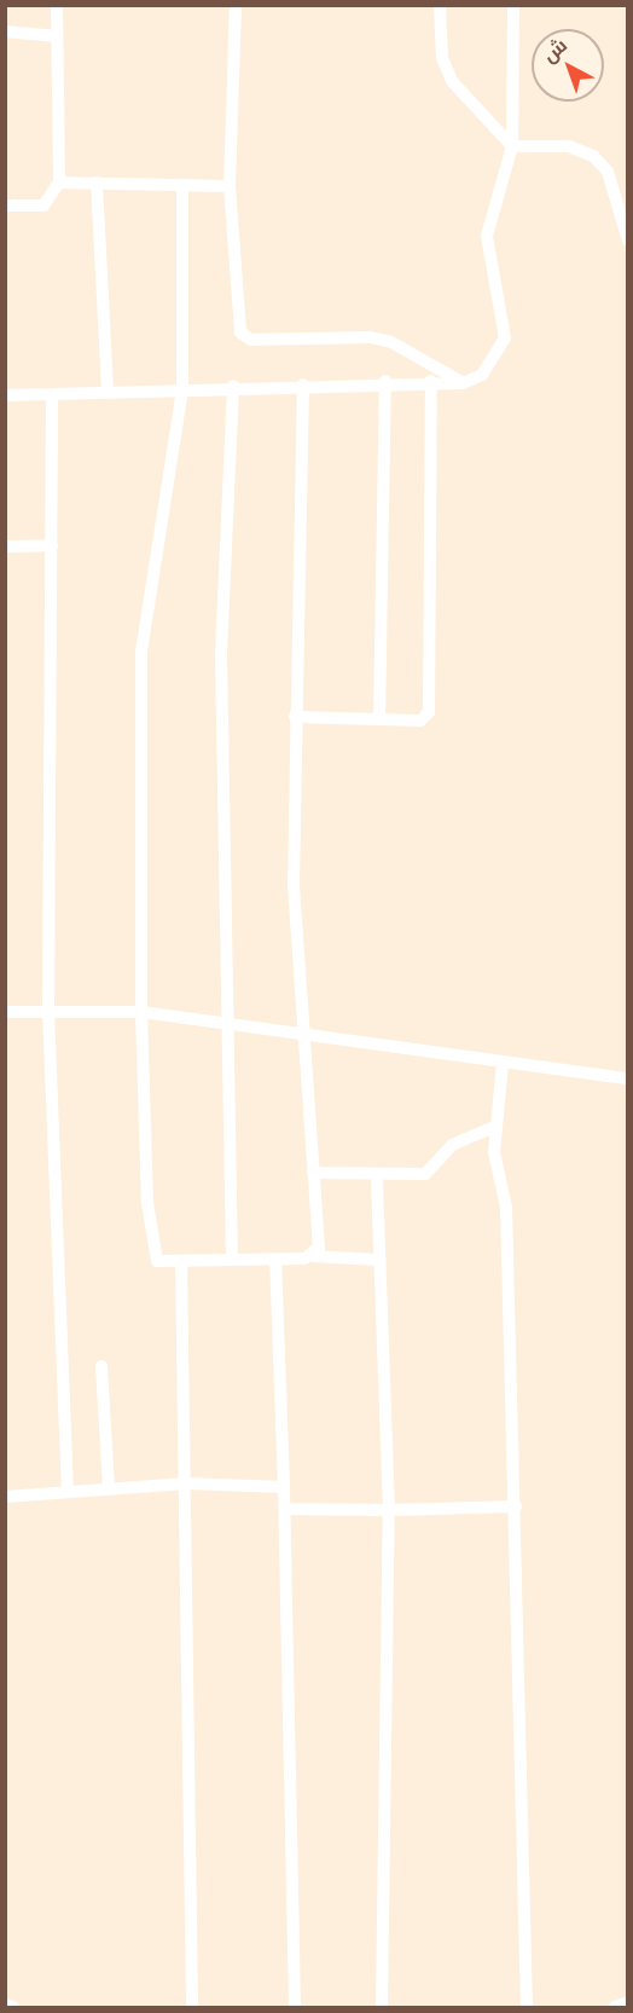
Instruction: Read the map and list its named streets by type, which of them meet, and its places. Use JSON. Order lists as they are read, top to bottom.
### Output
{
  "north": "top left"
}
